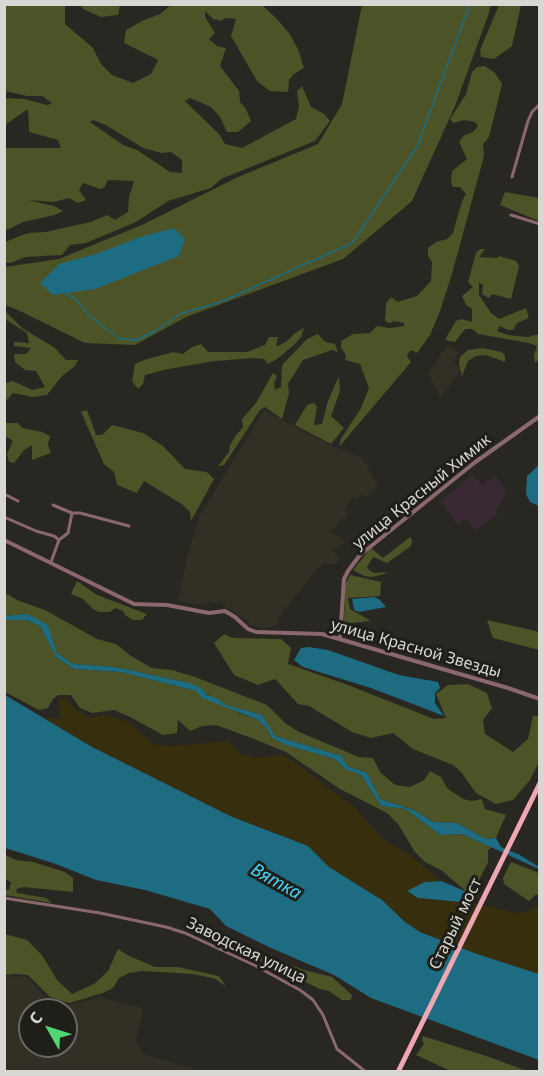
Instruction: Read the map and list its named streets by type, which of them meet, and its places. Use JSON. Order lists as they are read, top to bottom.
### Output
{
  "streets": {
    "main road": ["Старый мост"],
    "street": ["улица Красный Химик", "улица Красной Звезды", "Заводская улица"]
  },
  "crossings": [
    ["улица Красный Химик", "улица Красной Звезды"]
  ],
  "water": ["Вятка"],
  "north": "top left"
}
